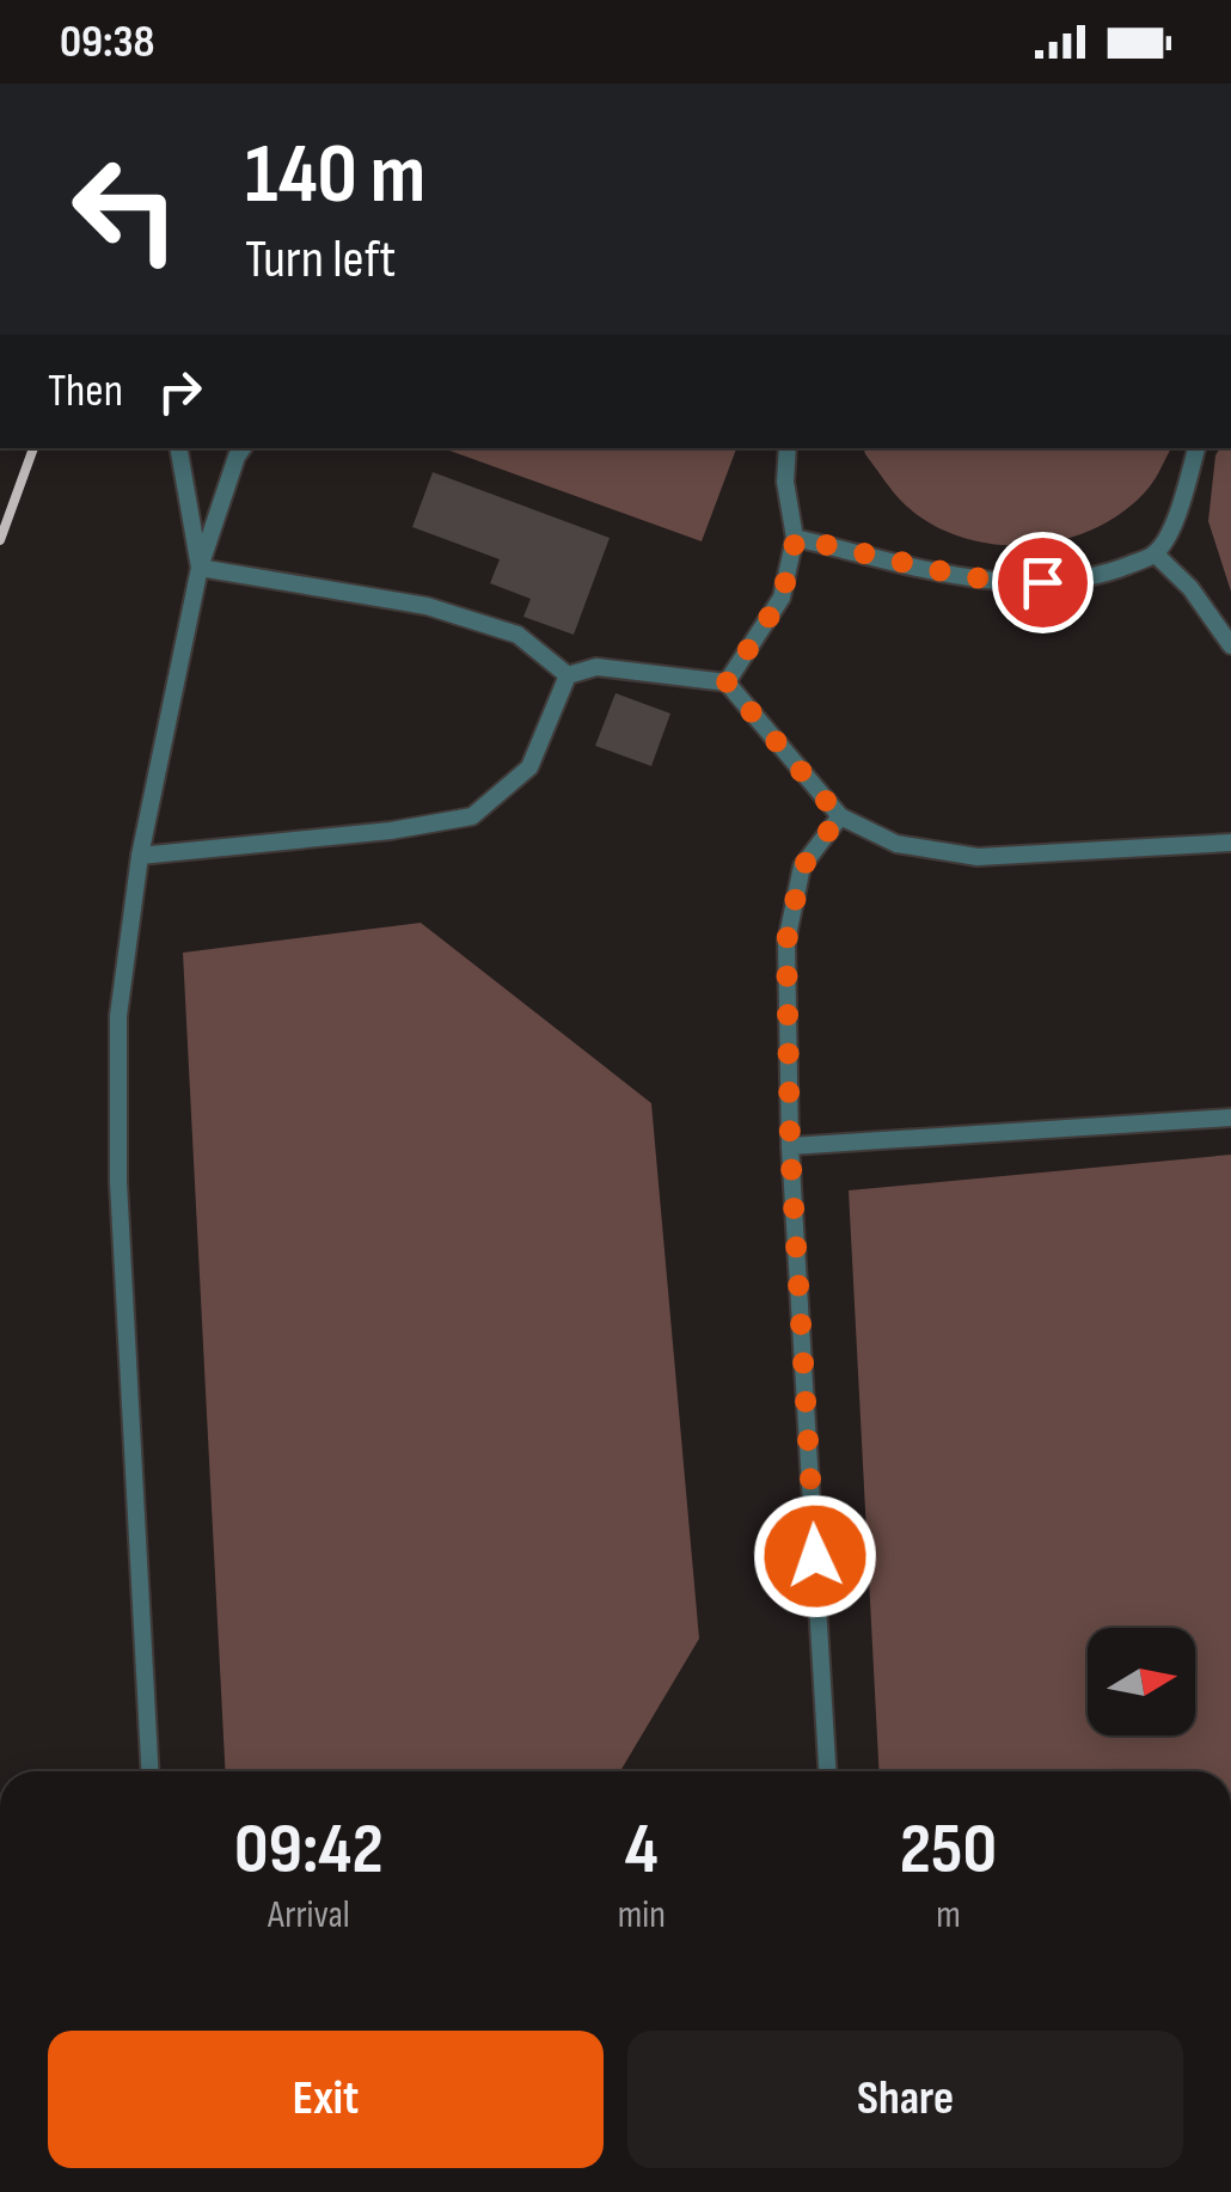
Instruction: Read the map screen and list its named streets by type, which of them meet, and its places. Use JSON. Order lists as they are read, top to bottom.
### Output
{
  "north": "right",
  "page": {
    "status": "09:38",
    "turn": ["140 m", "Turn left"],
    "then": "Then",
    "eta": [
      "09:42",
      "Arrival",
      "4",
      "min",
      "250",
      "m"
    ],
    "buttons": ["Exit", "Share"]
  }
}
